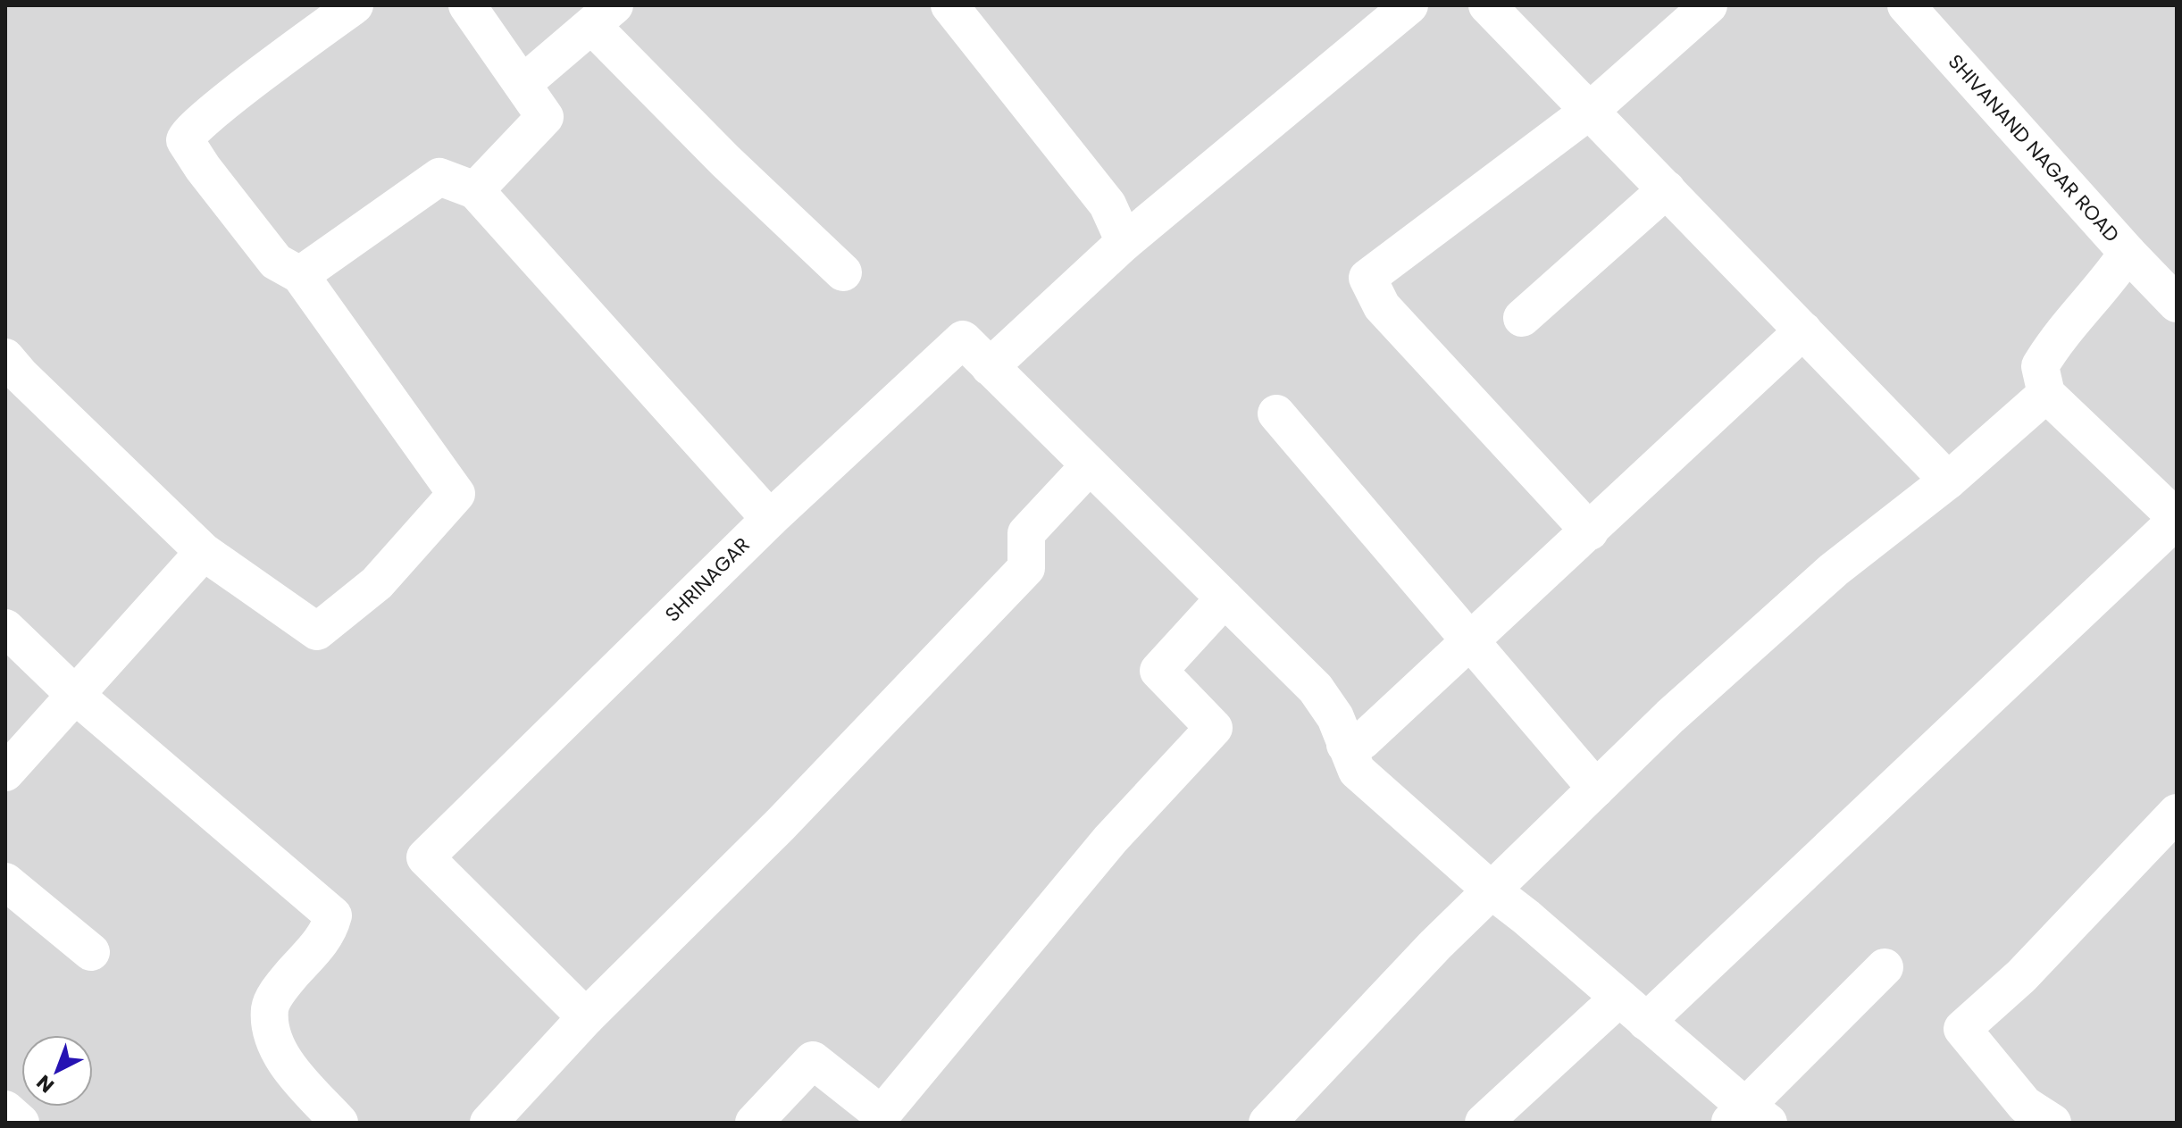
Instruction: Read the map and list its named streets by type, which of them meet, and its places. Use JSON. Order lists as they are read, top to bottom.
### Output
{
  "streets": {
    "street": ["SHIVANAND NAGAR ROAD", "SHRINAGAR"]
  },
  "north": "bottom left"
}
